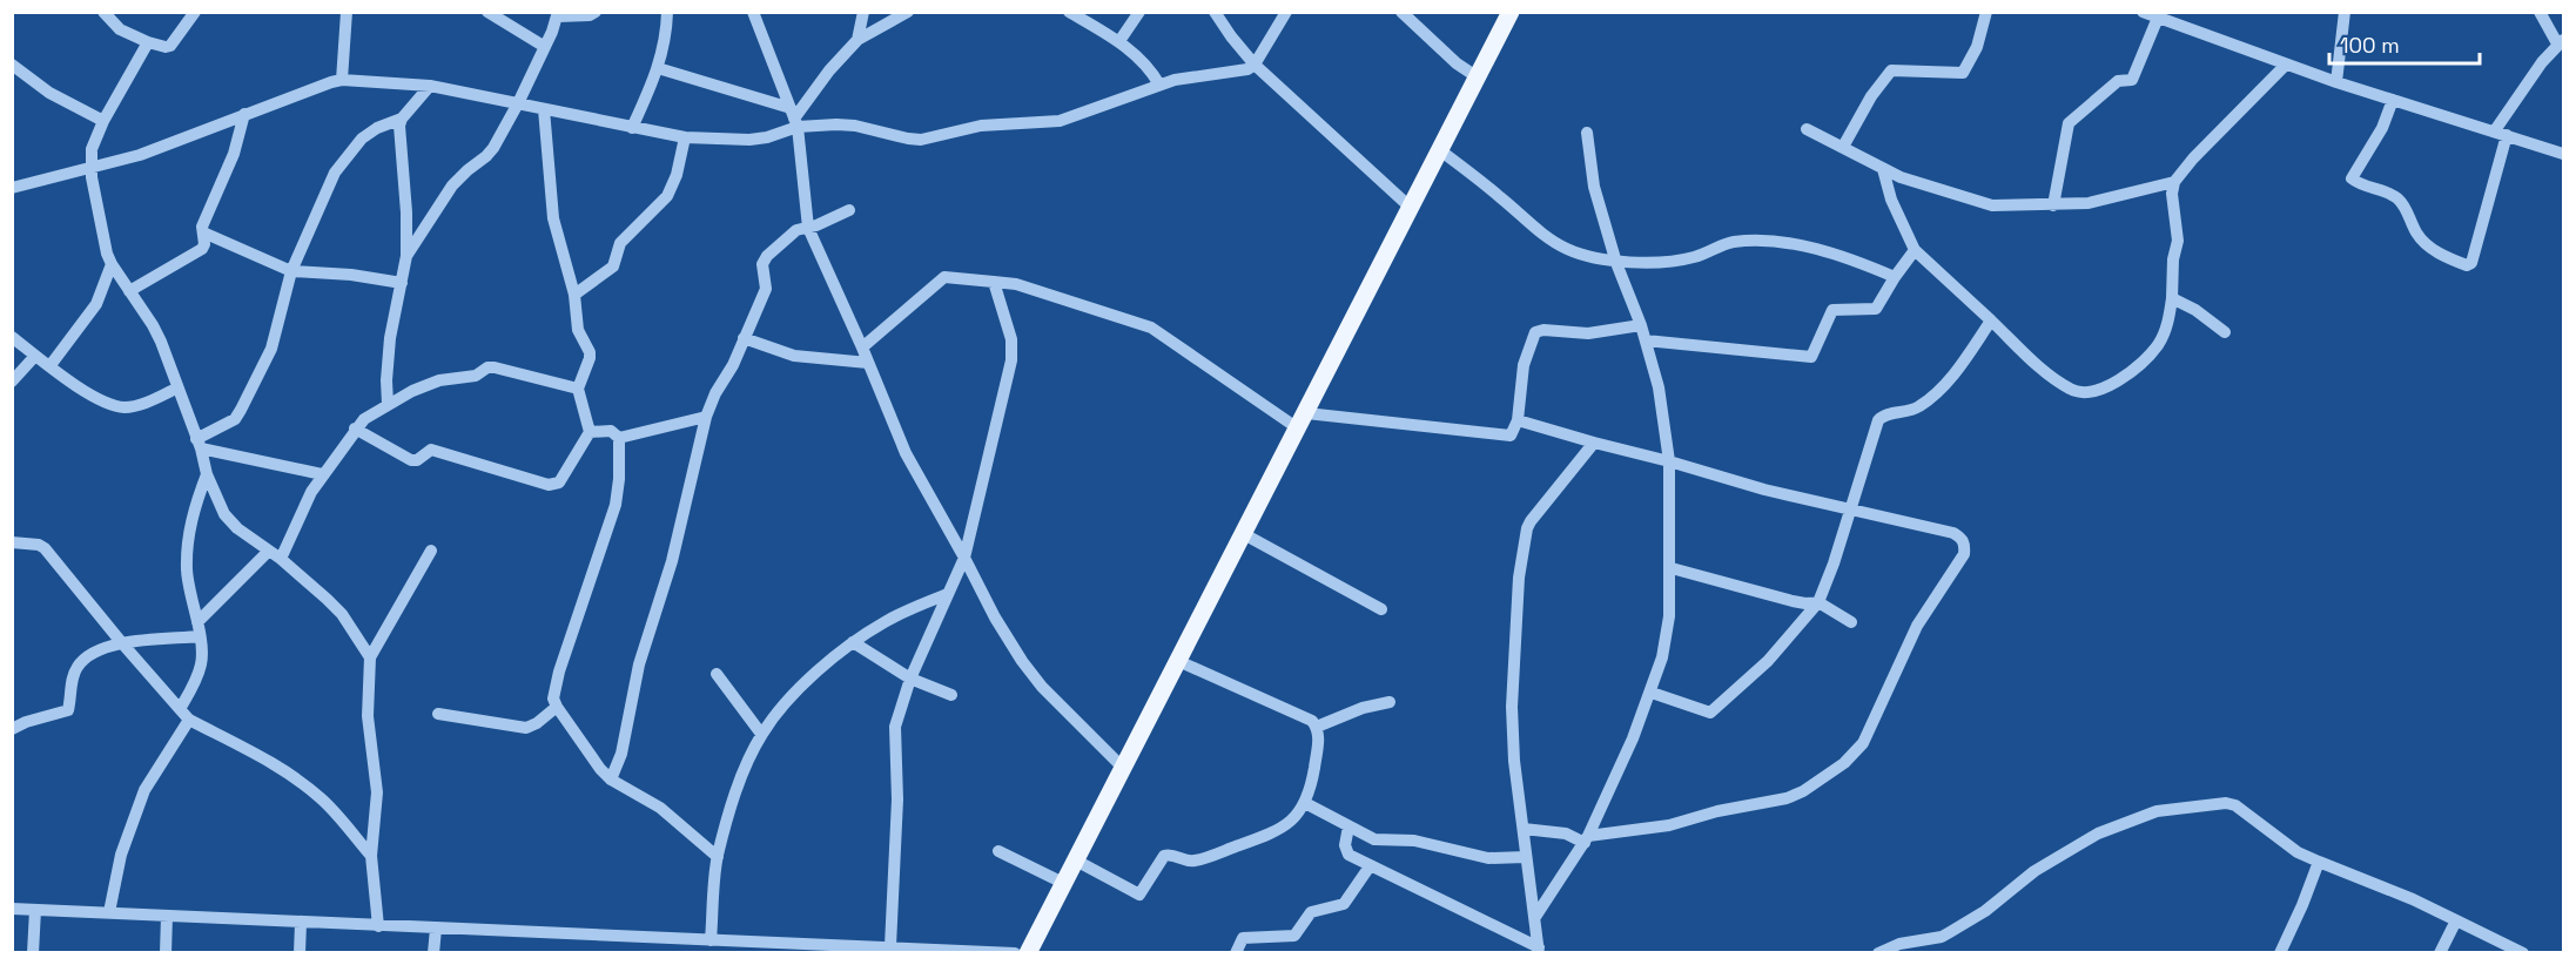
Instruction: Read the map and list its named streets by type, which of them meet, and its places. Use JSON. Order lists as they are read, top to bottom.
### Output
{
  "scale_bar": "100 m"
}
